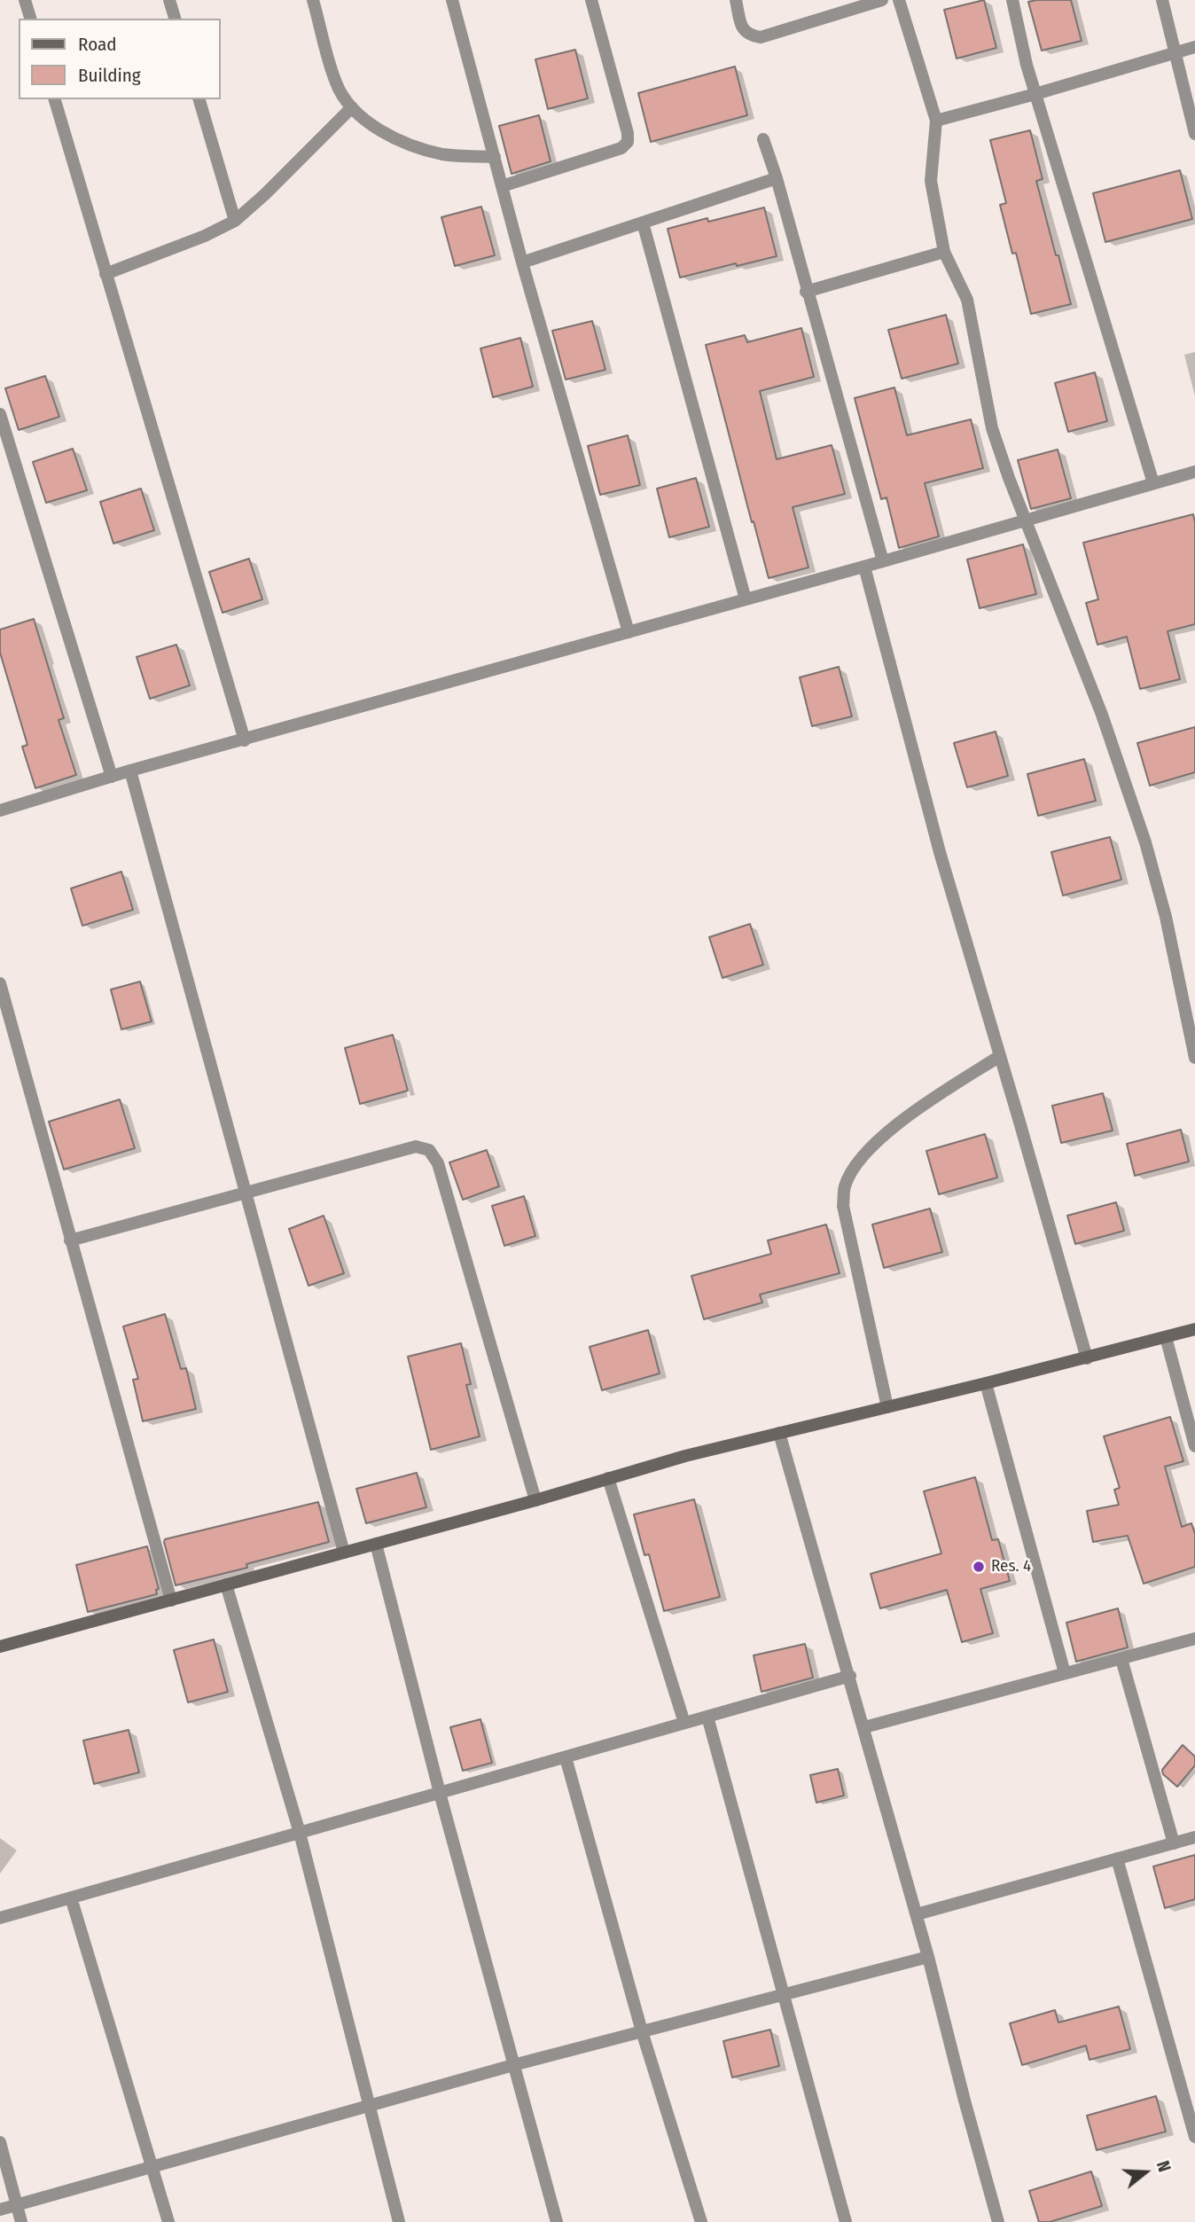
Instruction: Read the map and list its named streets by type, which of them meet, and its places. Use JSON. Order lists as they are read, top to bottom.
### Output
{
  "places": ["Res. 4"],
  "legend": ["Road", "Building"],
  "north": "right"
}
